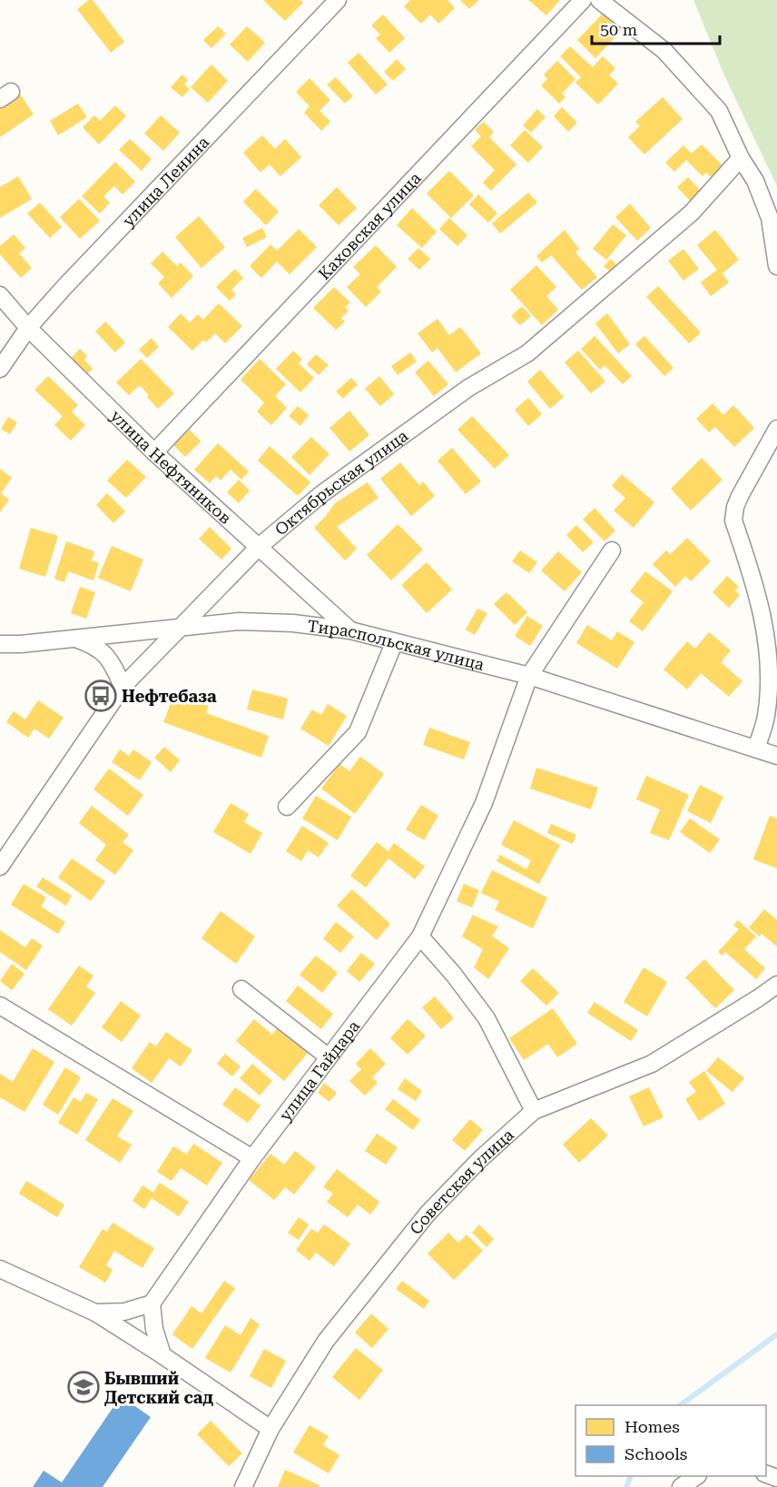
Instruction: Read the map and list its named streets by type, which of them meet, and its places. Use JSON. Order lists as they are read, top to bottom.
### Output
{
  "streets": {
    "street": [
      "улица Ленина",
      "Каховская улица",
      "улица Нефтяников",
      "Октябрьская улица",
      "Тираспольская улица",
      "улица Гайдара",
      "Советская улица"
    ]
  },
  "crossings": [
    ["улица Ленина", "улица Нефтяников"],
    ["Каховская улица", "улица Нефтяников"],
    ["улица Нефтяников", "Октябрьская улица"],
    ["улица Нефтяников", "Тираспольская улица"],
    ["Октябрьская улица", "Тираспольская улица"],
    ["Тираспольская улица", "улица Гайдара"]
  ],
  "places": {
    "bus stop": ["Нефтебаза"],
    "school or university": ["Бывший Детский сад"]
  },
  "legend": ["Homes", "Schools"],
  "scale_bar": "50 m"
}
